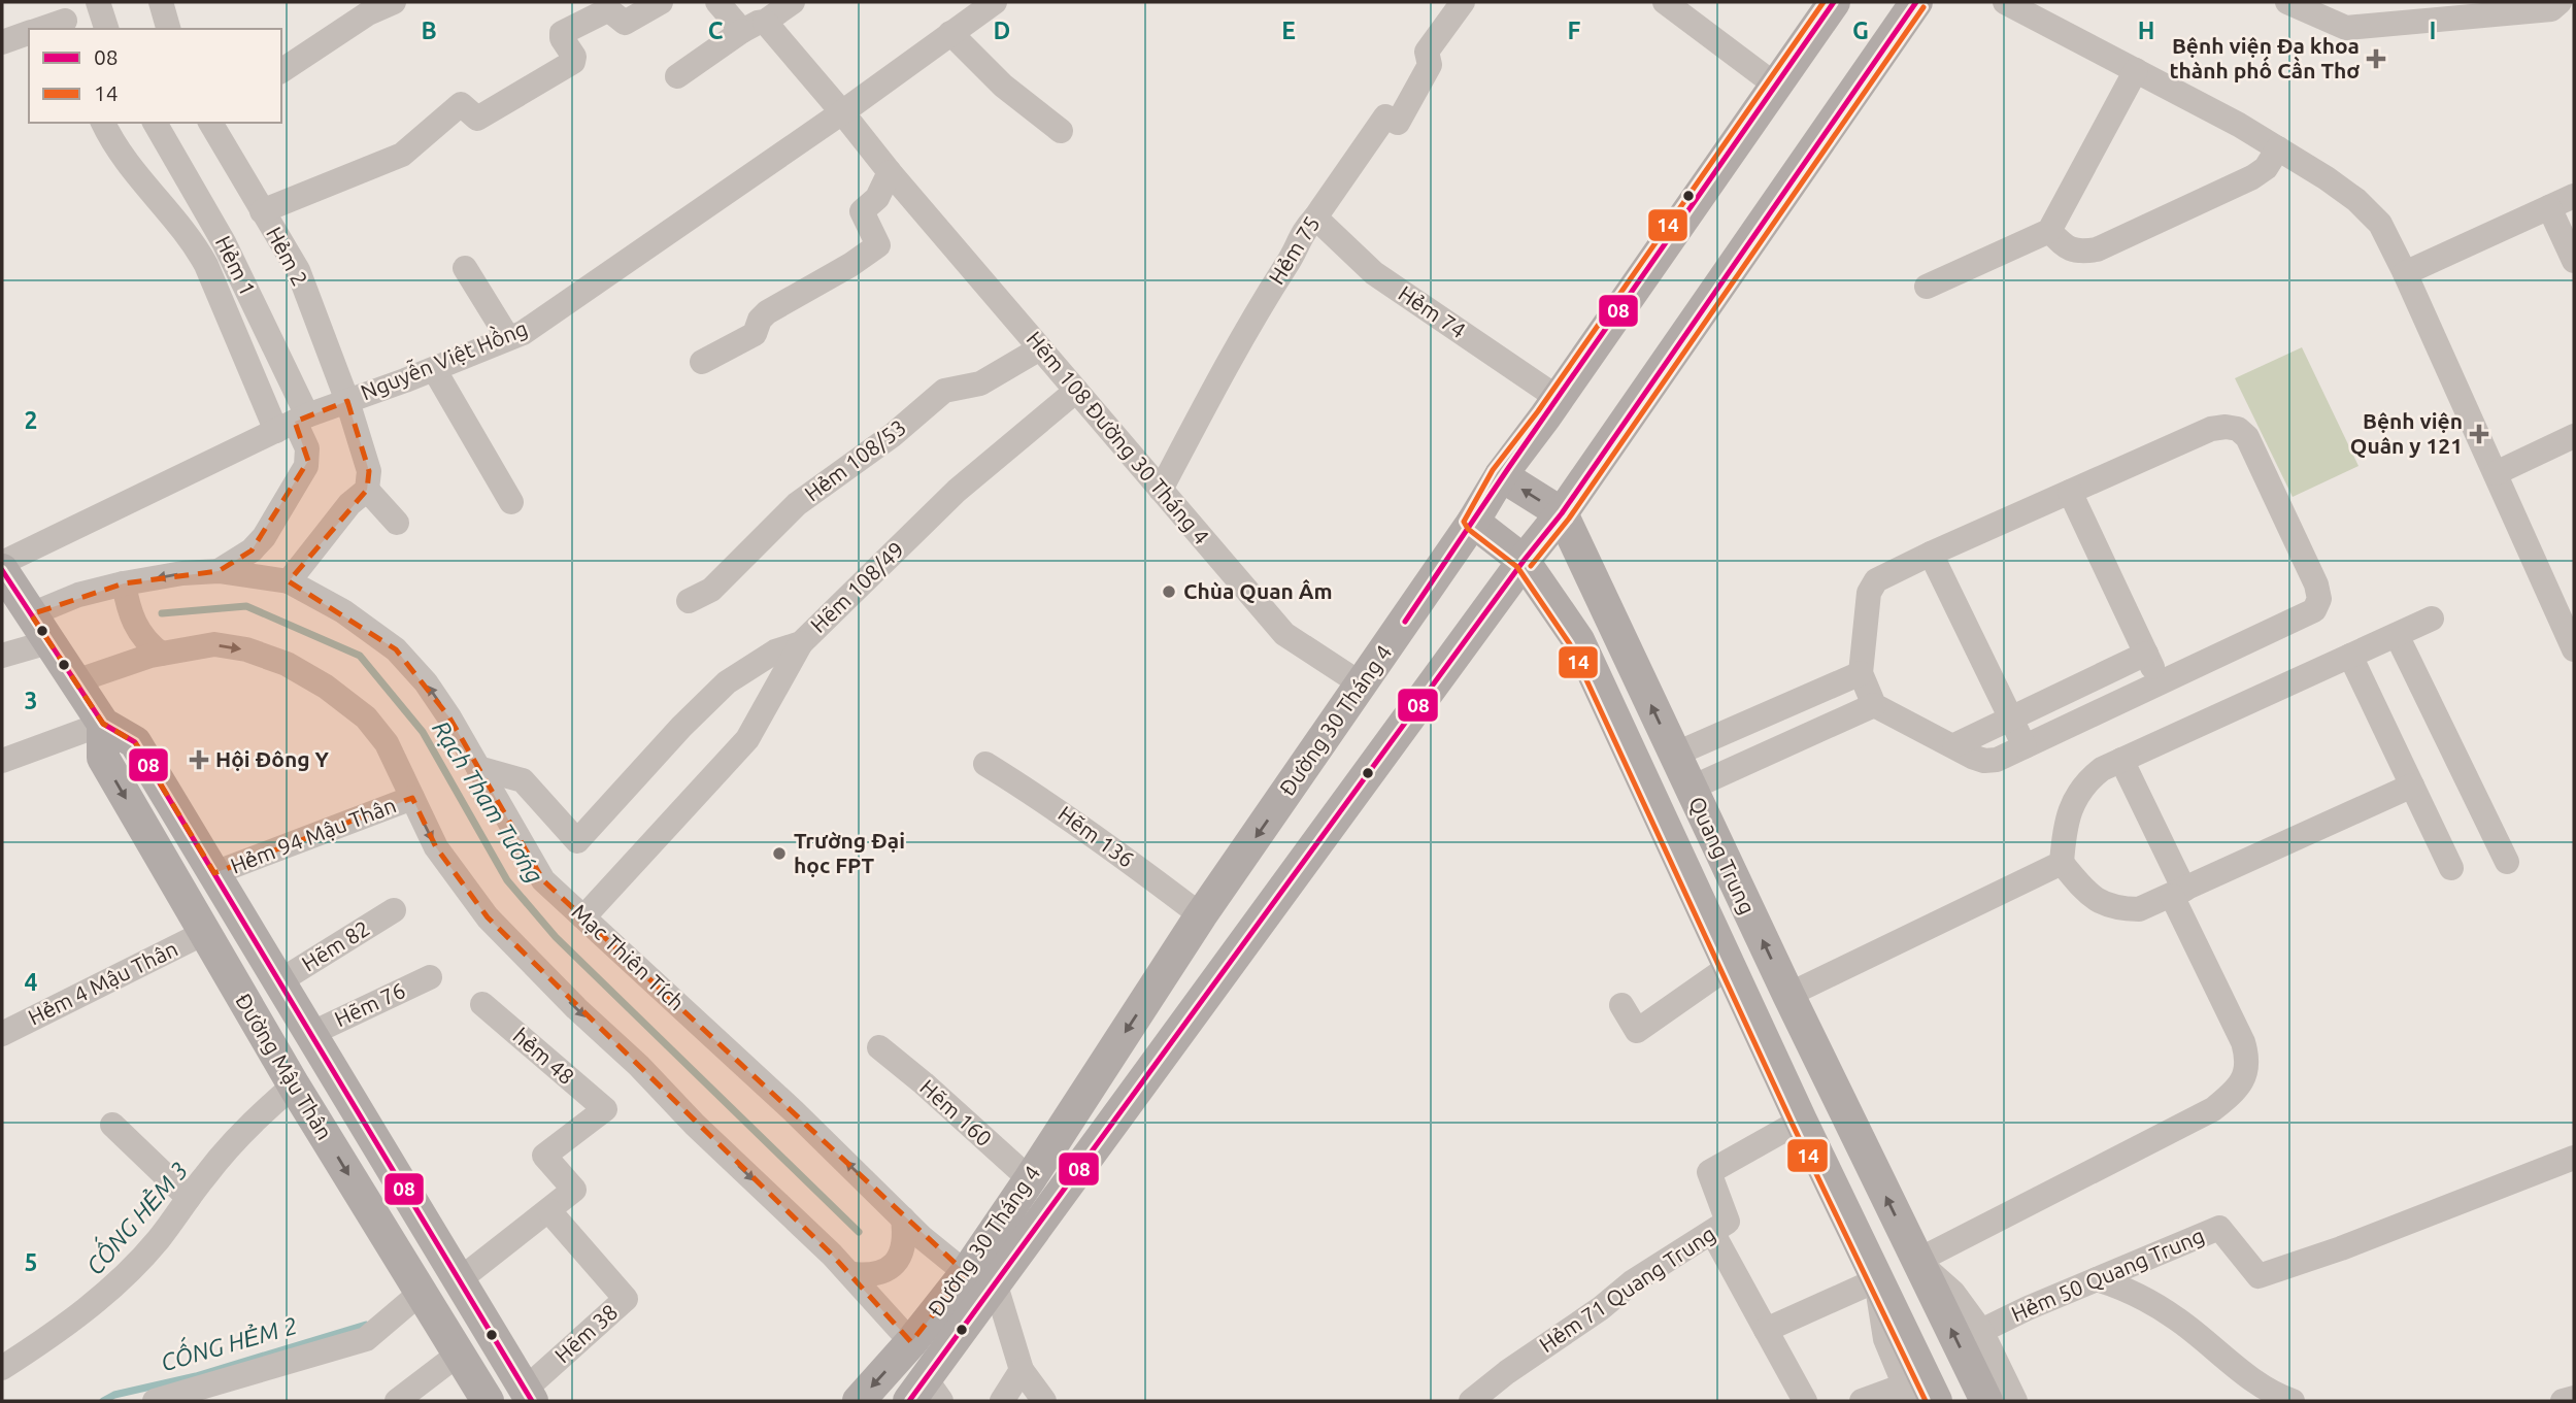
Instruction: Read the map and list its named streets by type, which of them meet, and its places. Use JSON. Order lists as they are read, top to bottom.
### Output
{
  "streets": {
    "main road": ["Đường 30 Tháng 4", "Quang Trung", "Đường Mậu Thân"],
    "street": [
      "Hẻm 75",
      "Hẻm 2",
      "Hẻm 1",
      "Hẻm 74",
      "Nguyễn Việt Hồng",
      "Hẽm 108 Đường 30 Tháng 4",
      "Hẻm 108/53",
      "Hẽm 108/49",
      "Hẻm 94 Mậu Thân",
      "Hẽm 136",
      "Hẽm 82",
      "Mạc Thiên Tích",
      "Hẻm 4 Mậu Thân",
      "Hẽm 76",
      "hẻm 48",
      "Hẽm 160",
      "Hẻm 50 Quang Trung",
      "Hẻm 71 Quang Trung",
      "Hẽm 38"
    ]
  },
  "crossings": [
    ["Hẻm 75", "Hẻm 74"],
    ["Hẻm 75", "Hẽm 108 Đường 30 Tháng 4"],
    ["Hẻm 2", "Nguyễn Việt Hồng"],
    ["Hẻm 1", "Nguyễn Việt Hồng"],
    ["Hẻm 74", "Đường 30 Tháng 4"],
    ["Nguyễn Việt Hồng", "Hẽm 108 Đường 30 Tháng 4"],
    ["Nguyễn Việt Hồng", "Đường Mậu Thân"],
    ["Hẽm 108 Đường 30 Tháng 4", "Hẻm 108/53"],
    ["Hẽm 108 Đường 30 Tháng 4", "Hẽm 108/49"],
    ["Hẽm 108 Đường 30 Tháng 4", "Đường 30 Tháng 4"],
    ["Hẽm 108/49", "Mạc Thiên Tích"],
    ["Đường 30 Tháng 4", "Hẽm 136"],
    ["Đường 30 Tháng 4", "Quang Trung"],
    ["Đường 30 Tháng 4", "Mạc Thiên Tích"],
    ["Đường 30 Tháng 4", "Hẽm 160"],
    ["Hẻm 94 Mậu Thân", "Đường Mậu Thân"],
    ["Quang Trung", "Hẻm 50 Quang Trung"],
    ["Quang Trung", "Hẻm 71 Quang Trung"],
    ["Hẽm 82", "Đường Mậu Thân"],
    ["Mạc Thiên Tích", "Đường Mậu Thân"],
    ["Hẻm 4 Mậu Thân", "Đường Mậu Thân"],
    ["Hẽm 76", "Đường Mậu Thân"],
    ["hẻm 48", "Hẽm 38"],
    ["Đường Mậu Thân", "Hẽm 38"]
  ],
  "water": ["Rạch Tham Tướng", "CỐNG HẺM 3", "CỐNG HẺM 2"],
  "places": {
    "health": ["Bệnh viện Đa khoa thành phố Cần Thơ", "Bệnh viện Quân y 121", "Hội Đông Y"],
    "other": ["Chùa Quan Âm", "Trường Đại học FPT"]
  },
  "lines": ["transit line 08", "transit line 14"],
  "legend": ["08", "14"],
  "grid": {
    "columns": [
      "B",
      "C",
      "D",
      "E",
      "F",
      "G",
      "H",
      "I"
    ],
    "rows": [
      "2",
      "3",
      "4",
      "5"
    ]
  }
}
